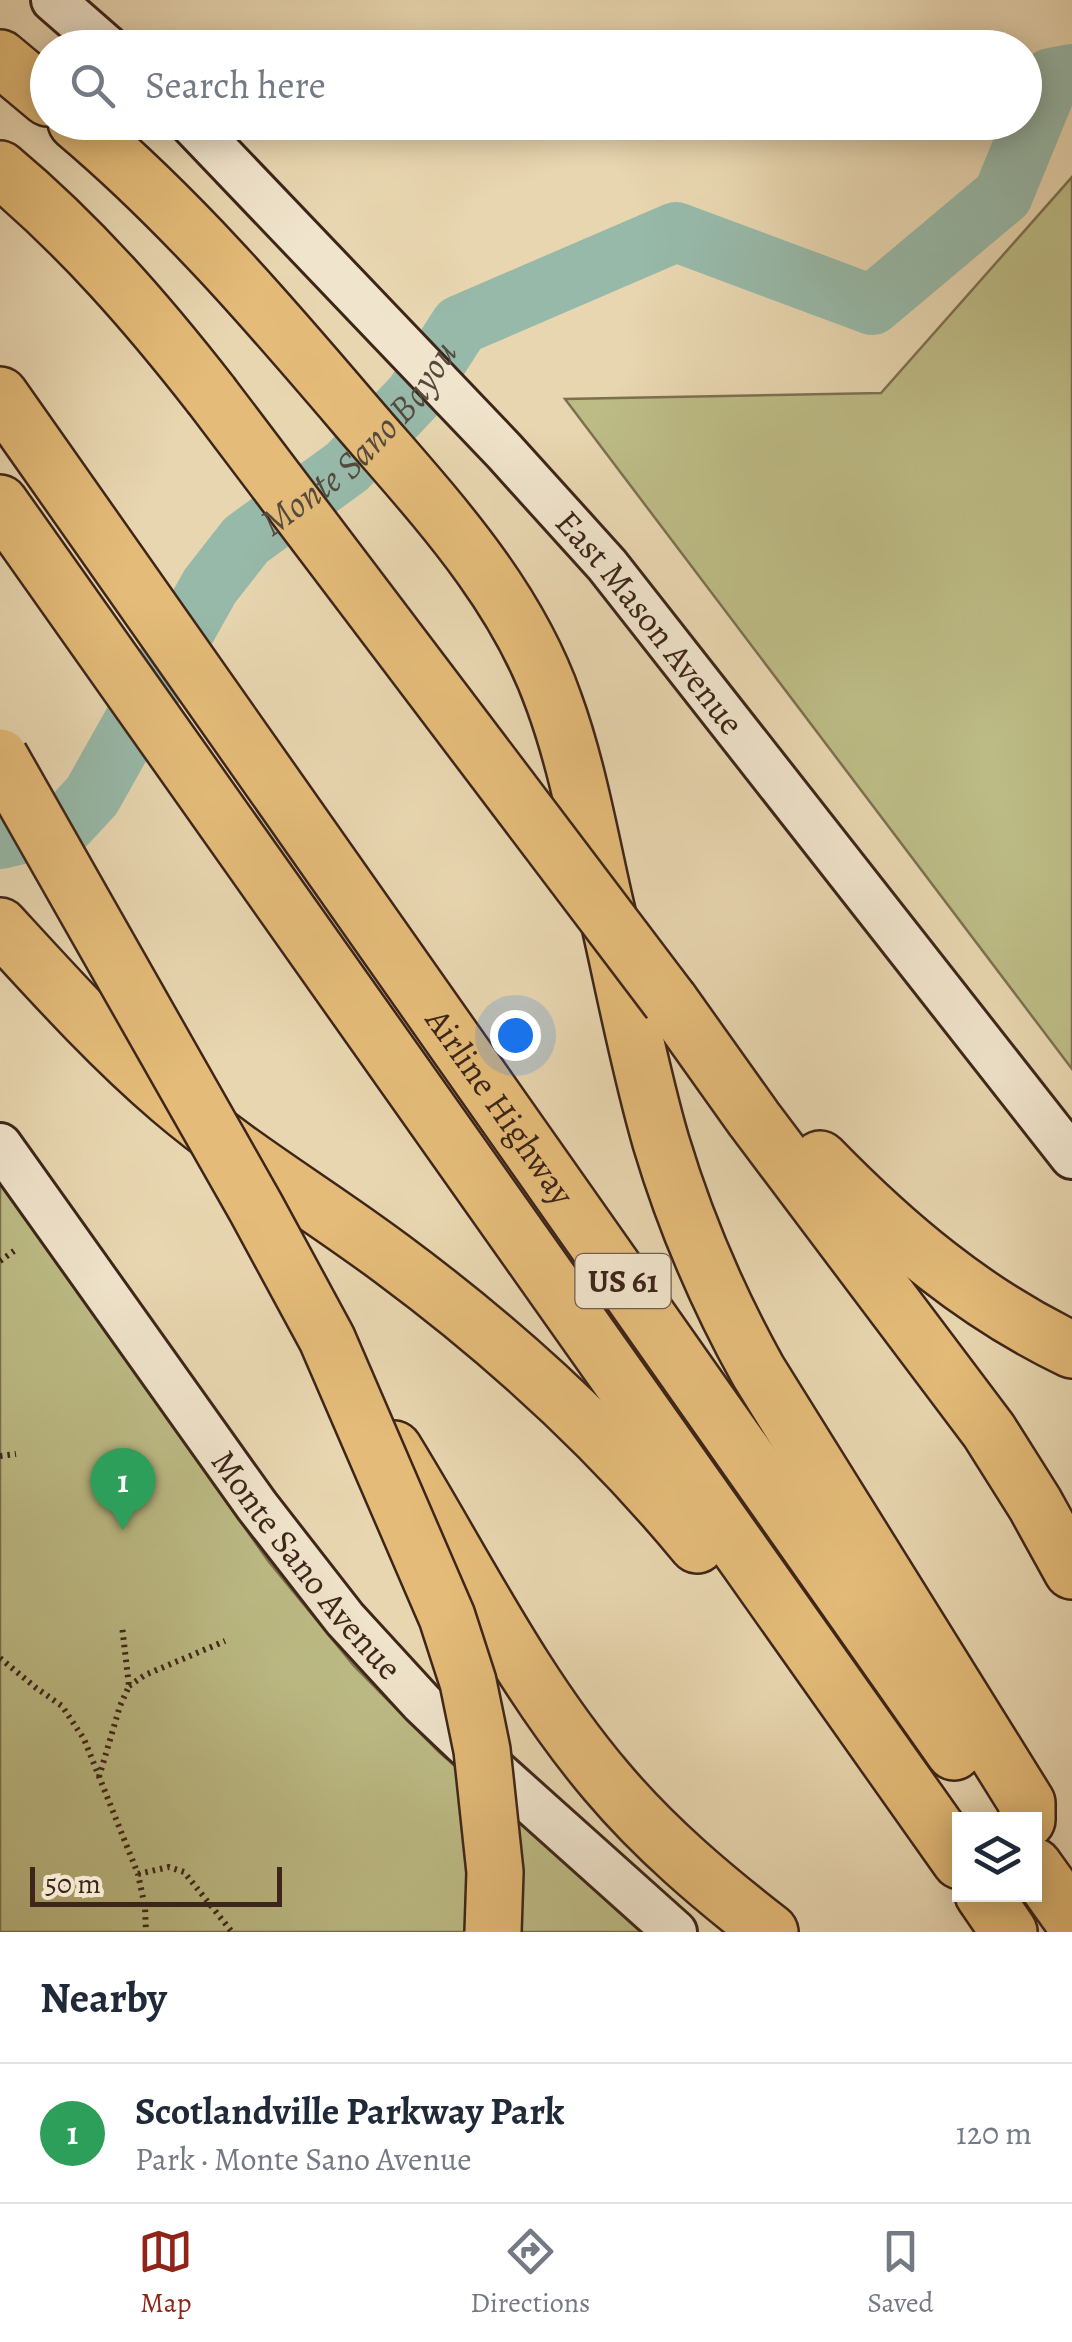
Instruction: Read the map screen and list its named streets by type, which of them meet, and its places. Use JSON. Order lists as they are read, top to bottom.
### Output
{
  "streets": {
    "highway": ["Airline Highway", "US 61"],
    "street": ["East Mason Avenue", "Monte Sano Avenue"]
  },
  "water": ["Monte Sano Bayou"],
  "scale_bar": "50 m",
  "page": {
    "search": "Search here",
    "pins": "1",
    "scale": "50 m",
    "heading": "Nearby",
    "list": [
      {
        "mark": "1",
        "name": "Scotlandville Parkway Park",
        "note": "Park · Monte Sano Avenue",
        "value": "120 m"
      }
    ],
    "nav": ["Map", "Directions", "Saved"]
  }
}
